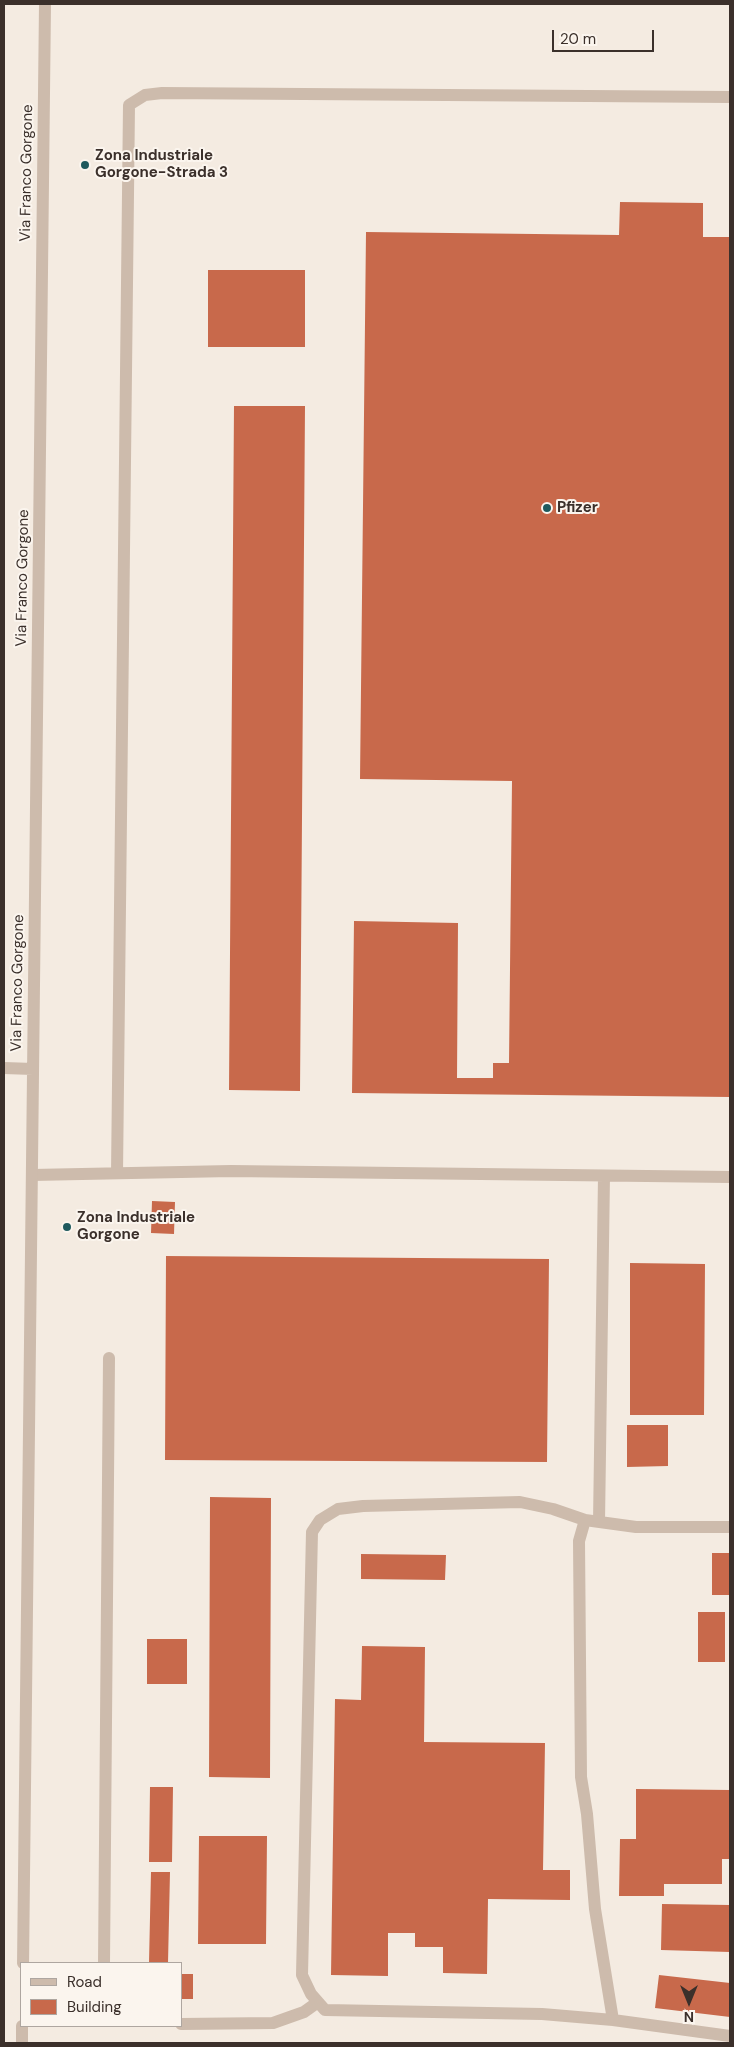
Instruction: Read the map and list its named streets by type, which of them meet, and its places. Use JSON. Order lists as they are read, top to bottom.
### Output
{
  "streets": {
    "street": ["Via Franco Gorgone"]
  },
  "places": ["Zona Industriale Gorgone-Strada 3", "Pfizer", "Zona Industriale Gorgone"],
  "legend": ["Road", "Building"],
  "scale_bar": "20 m",
  "north": "bottom"
}
